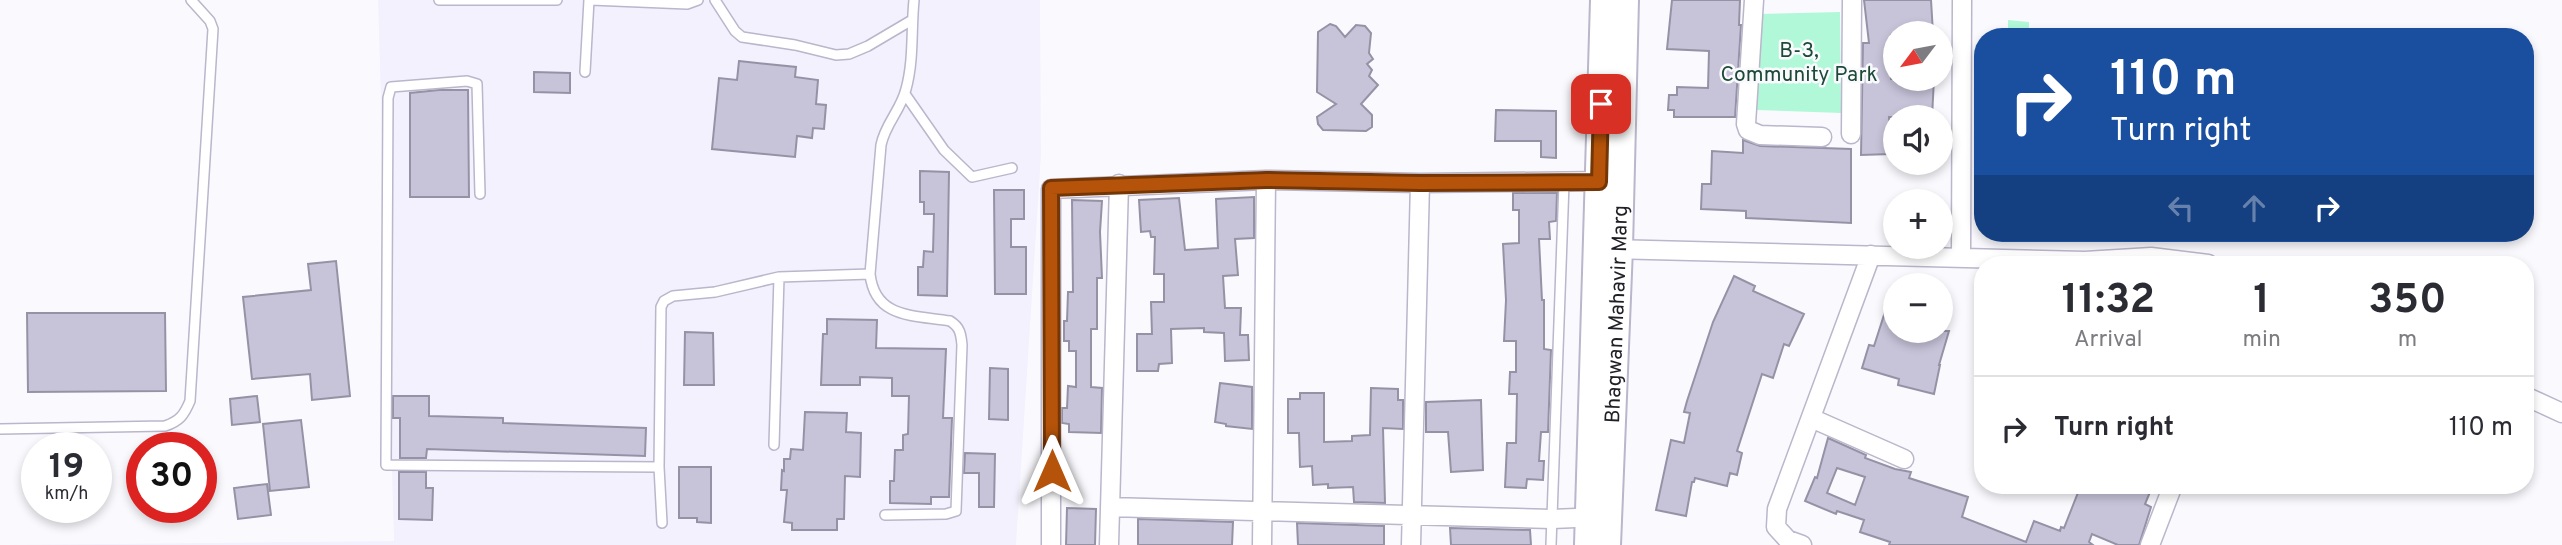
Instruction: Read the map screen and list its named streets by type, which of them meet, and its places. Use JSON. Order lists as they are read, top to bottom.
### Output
{
  "streets": {
    "street": ["Bhagwan Mahavir Marg"]
  },
  "parks": ["B-3, Community Park"],
  "north": "bottom left",
  "page": {
    "map_buttons": ["+", "−"],
    "turn": ["110 m", "Turn right"],
    "eta": [
      "11:32",
      "Arrival",
      "1",
      "min",
      "350",
      "m"
    ],
    "list": [
      {
        "name": "Turn right",
        "value": "110 m"
      }
    ],
    "speed": "19 km/h",
    "limit": "30"
  }
}
